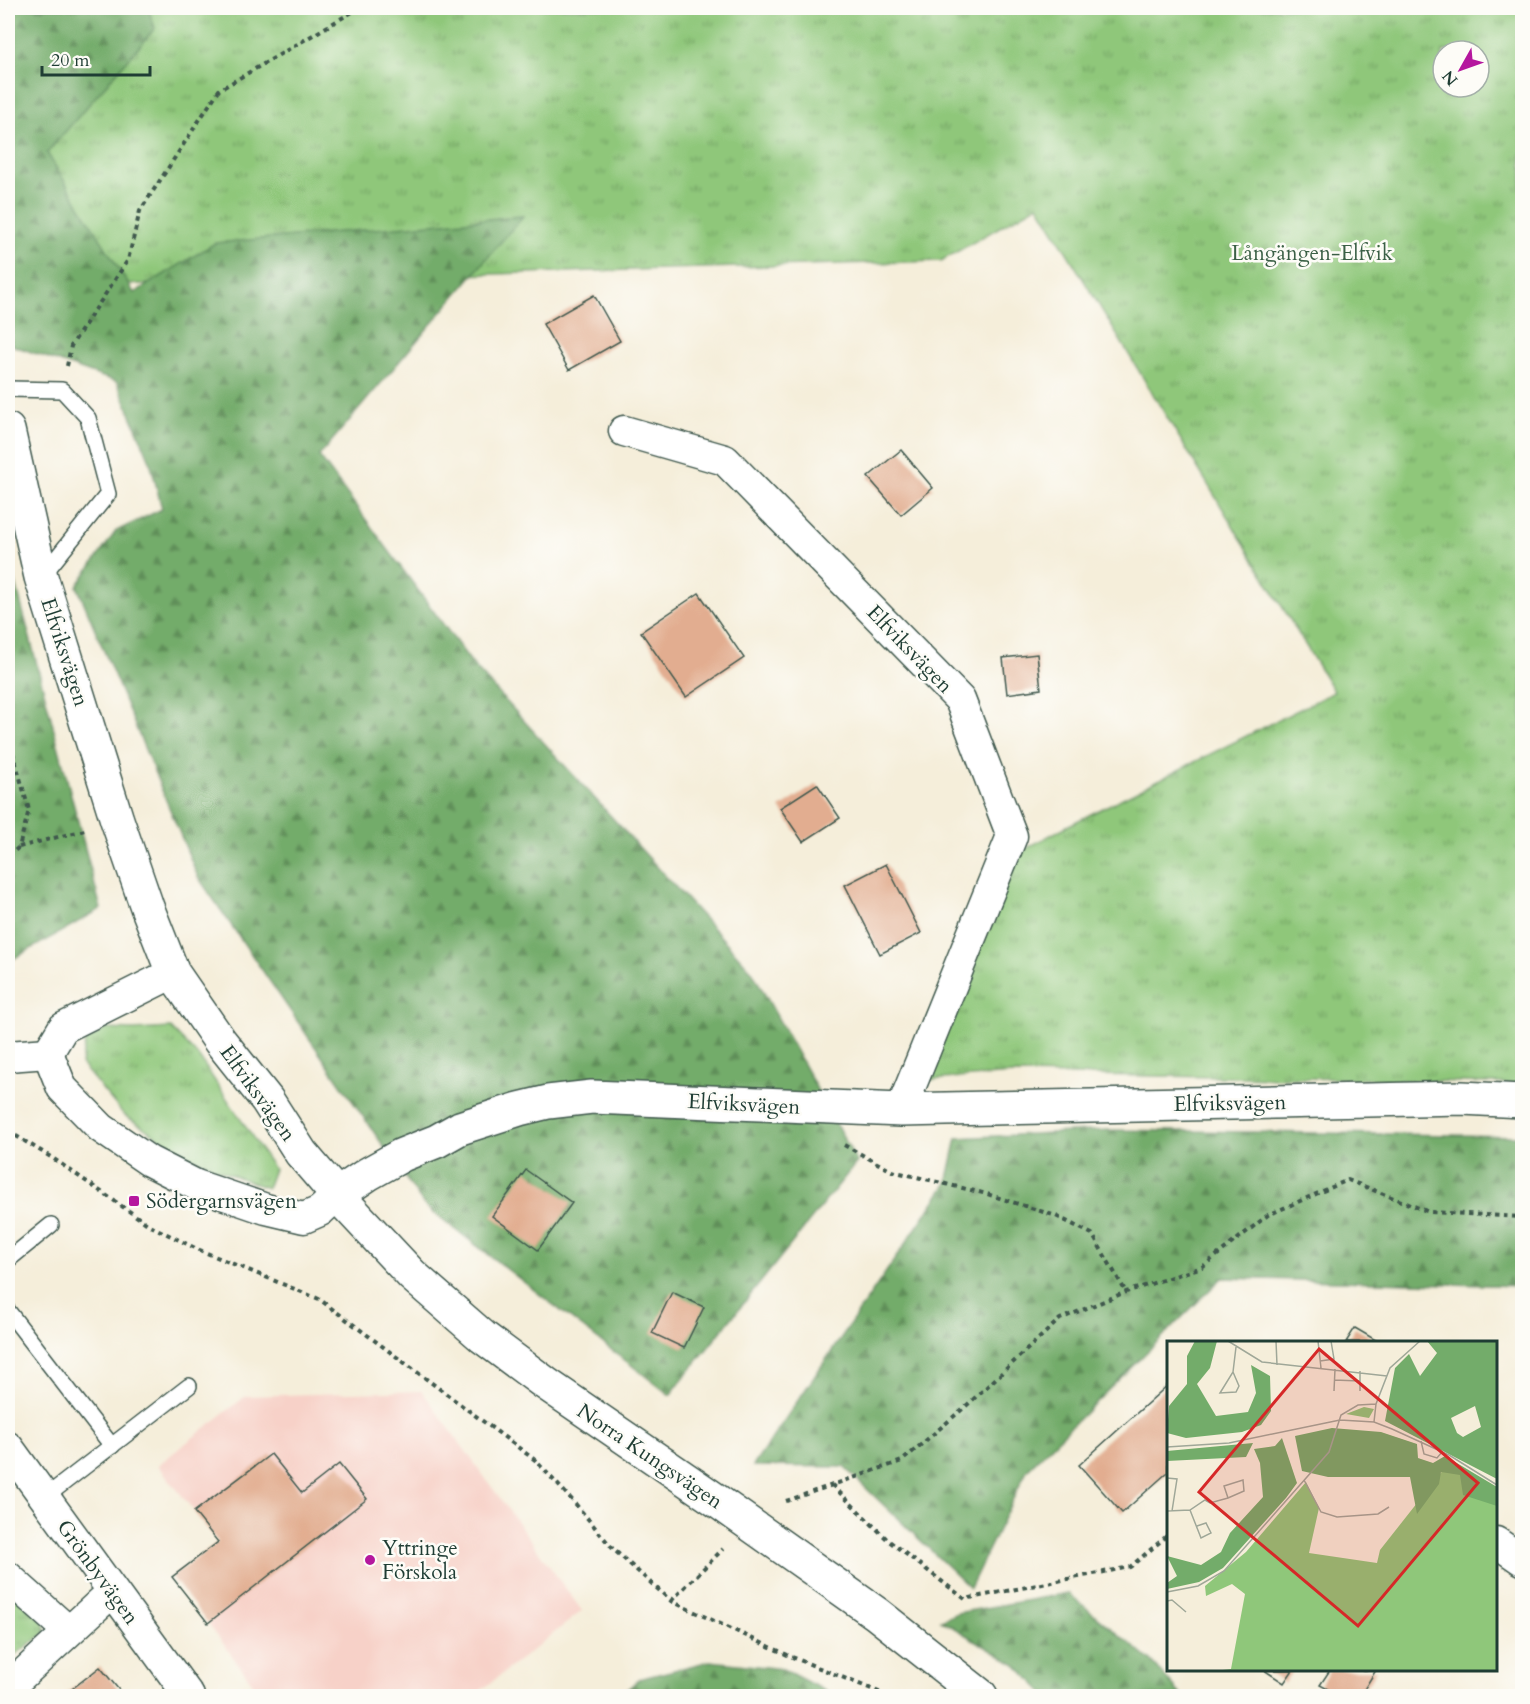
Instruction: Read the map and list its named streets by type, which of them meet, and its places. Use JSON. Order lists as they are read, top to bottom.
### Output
{
  "streets": {
    "street": ["Elfviksvägen", "Norra Kungsvägen", "Grönbyvägen"]
  },
  "crossings": [
    ["Elfviksvägen", "Norra Kungsvägen"]
  ],
  "parks": ["Långängen-Elfvik"],
  "places": {
    "transit": ["Södergarnsvägen"],
    "other": ["Yttringe Förskola"]
  },
  "scale_bar": "20 m",
  "north": "bottom left"
}
